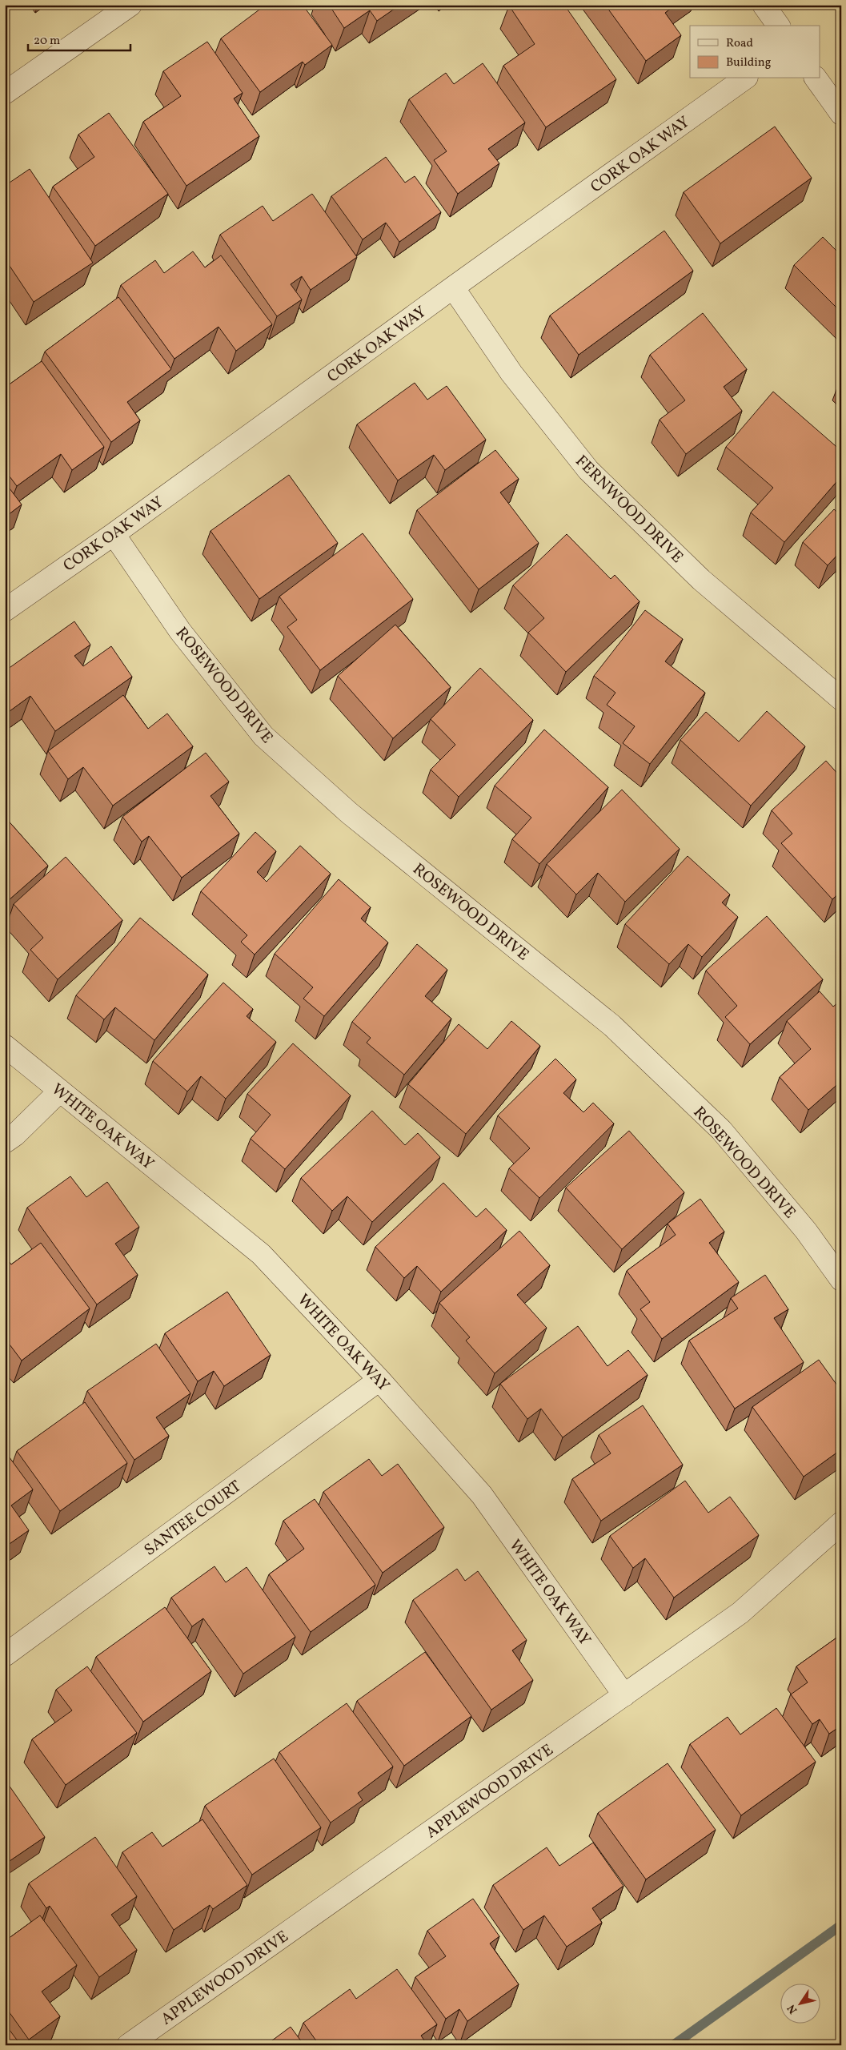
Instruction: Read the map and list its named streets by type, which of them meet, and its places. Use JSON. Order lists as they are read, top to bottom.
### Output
{
  "streets": {
    "street": [
      "CORK OAK WAY",
      "FERNWOOD DRIVE",
      "ROSEWOOD DRIVE",
      "WHITE OAK WAY",
      "SANTEE COURT",
      "APPLEWOOD DRIVE"
    ]
  },
  "crossings": [
    ["CORK OAK WAY", "FERNWOOD DRIVE"],
    ["CORK OAK WAY", "ROSEWOOD DRIVE"],
    ["WHITE OAK WAY", "SANTEE COURT"],
    ["WHITE OAK WAY", "APPLEWOOD DRIVE"]
  ],
  "legend": ["Road", "Building"],
  "scale_bar": "20 m",
  "north": "bottom left"
}
